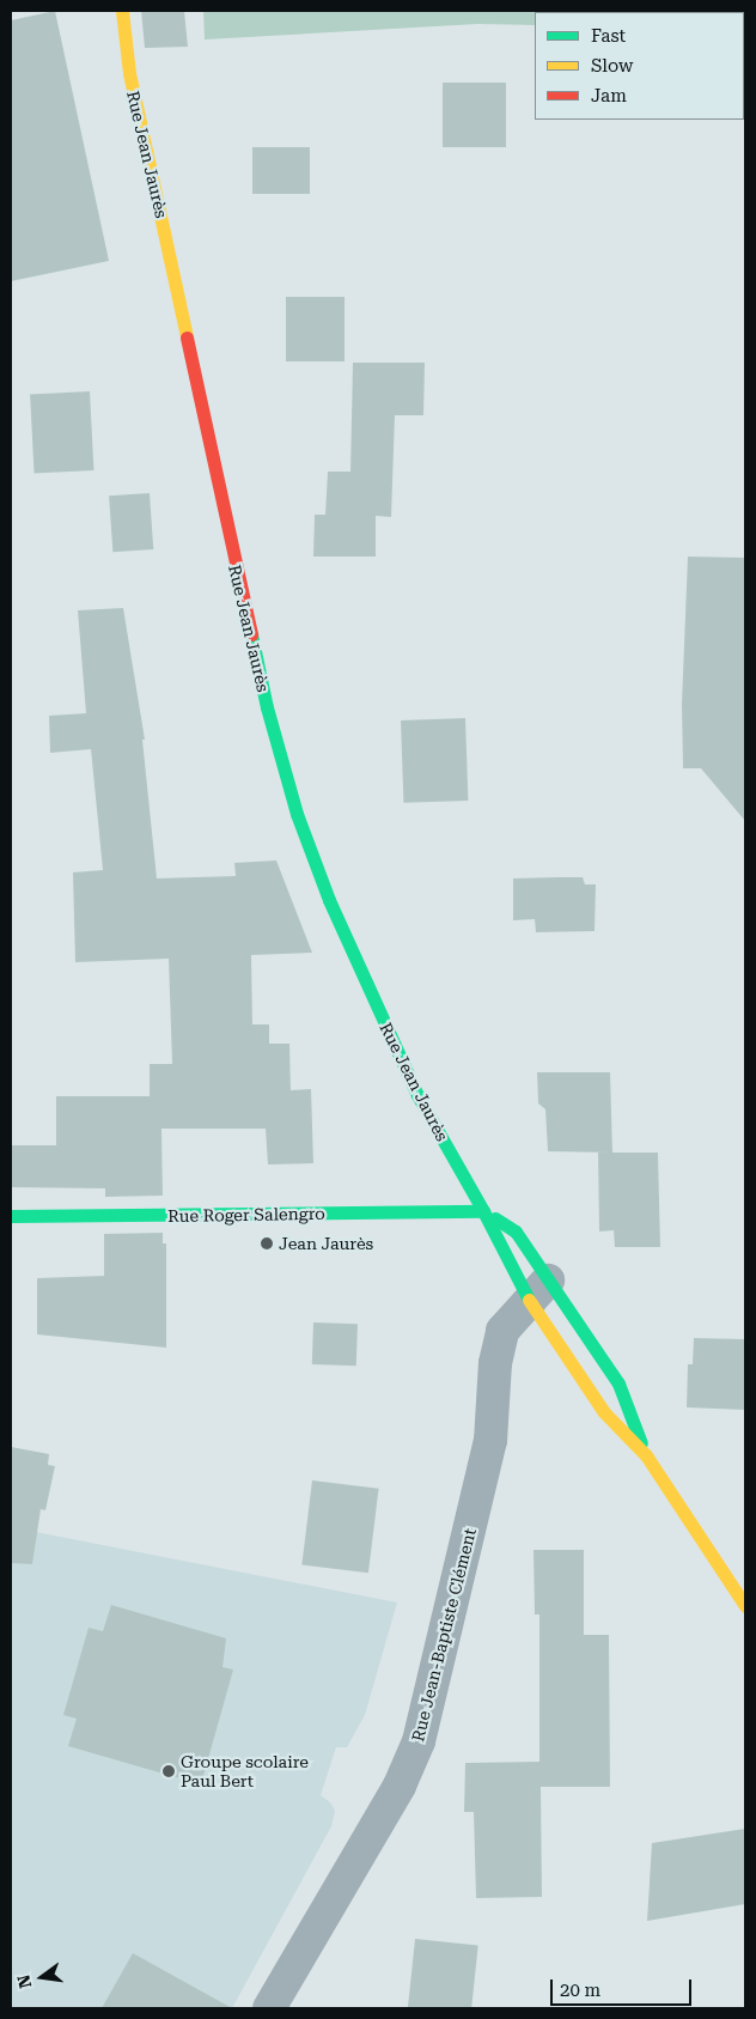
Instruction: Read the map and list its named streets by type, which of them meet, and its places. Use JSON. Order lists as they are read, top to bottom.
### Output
{
  "streets": {
    "street": ["Rue Jean Jaurès", "Rue Roger Salengro", "Rue Jean-Baptiste Clément"]
  },
  "crossings": [
    ["Rue Jean Jaurès", "Rue Roger Salengro"],
    ["Rue Jean Jaurès", "Rue Jean-Baptiste Clément"]
  ],
  "places": ["Jean Jaurès", "Groupe scolaire Paul Bert"],
  "legend": ["Fast", "Slow", "Jam"],
  "scale_bar": "20 m",
  "north": "left"
}
